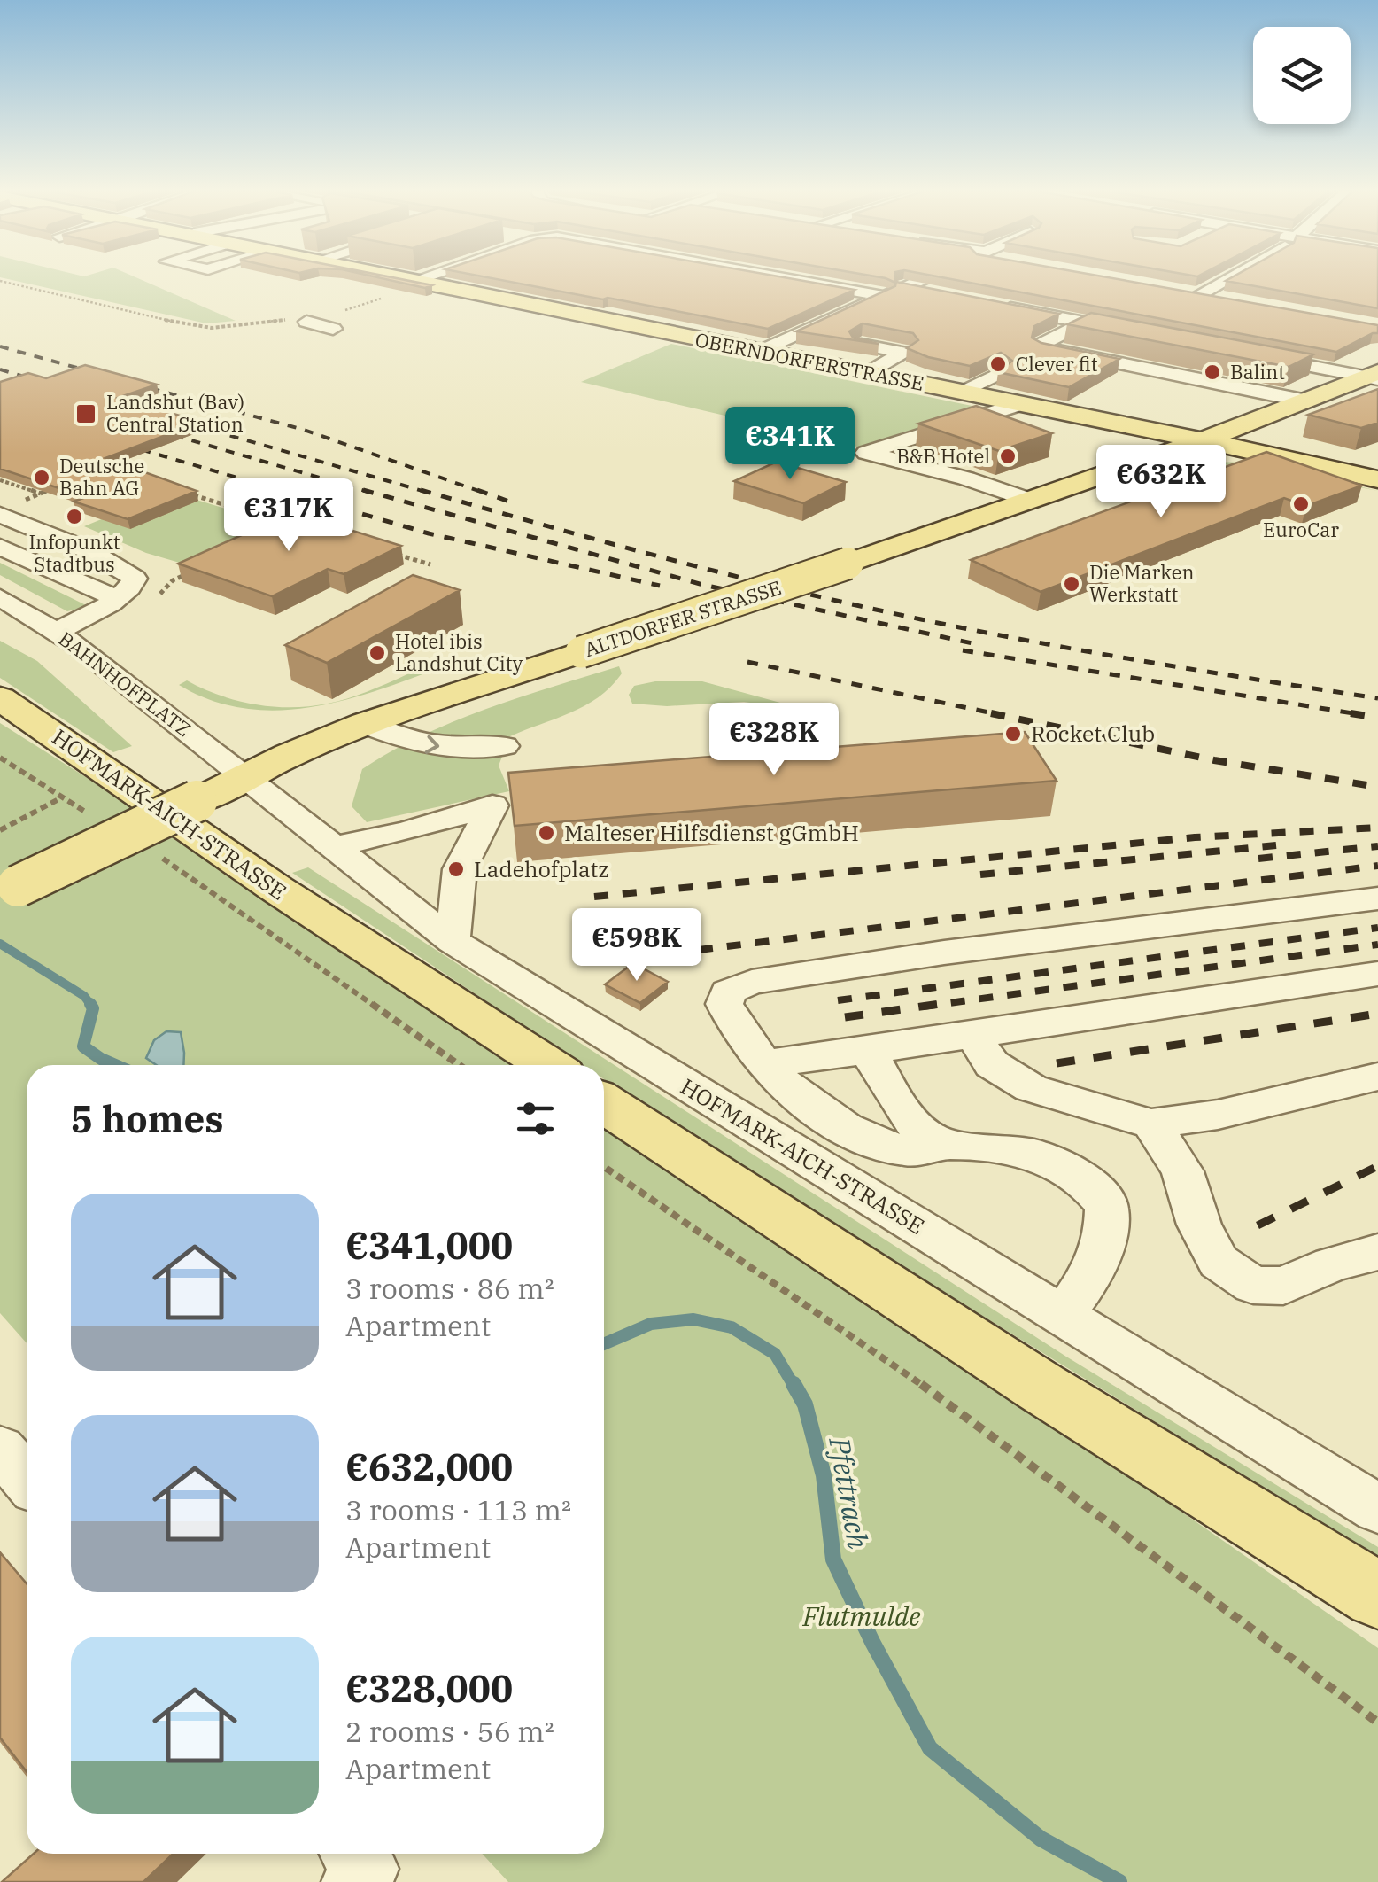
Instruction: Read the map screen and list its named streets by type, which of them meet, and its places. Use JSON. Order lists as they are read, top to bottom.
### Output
{
  "streets": {
    "main road": ["OBERNDORFERSTRASSE", "ALTDORFER STRASSE", "HOFMARK-AICH-STRASSE"],
    "street": ["BAHNHOFPLATZ"]
  },
  "crossings": [
    ["OBERNDORFERSTRASSE", "ALTDORFER STRASSE"],
    ["ALTDORFER STRASSE", "BAHNHOFPLATZ"],
    ["ALTDORFER STRASSE", "HOFMARK-AICH-STRASSE"],
    ["BAHNHOFPLATZ", "HOFMARK-AICH-STRASSE"]
  ],
  "water": ["Pfettrach"],
  "parks": ["Flutmulde"],
  "places": {
    "other": [
      "Clever fit",
      "Balint",
      "B&B Hotel",
      "Deutsche Bahn AG",
      "EuroCar",
      "Infopunkt Stadtbus",
      "Die Marken Werkstatt",
      "Hotel ibis Landshut City",
      "Rocket Club",
      "Malteser Hilfsdienst gGmbH",
      "Ladehofplatz"
    ],
    "transit": ["Landshut (Bav) Central Station"]
  },
  "page": {
    "price": [
      "€341K",
      "€632K",
      "€317K",
      "€328K",
      "€598K"
    ],
    "heading": "5 homes",
    "list": [
      {
        "name": "€341,000",
        "note": "3 rooms · 86 m² · Apartment"
      },
      {
        "name": "€632,000",
        "note": "3 rooms · 113 m² · Apartment"
      },
      {
        "name": "€328,000",
        "note": "2 rooms · 56 m² · Apartment"
      }
    ]
  }
}
